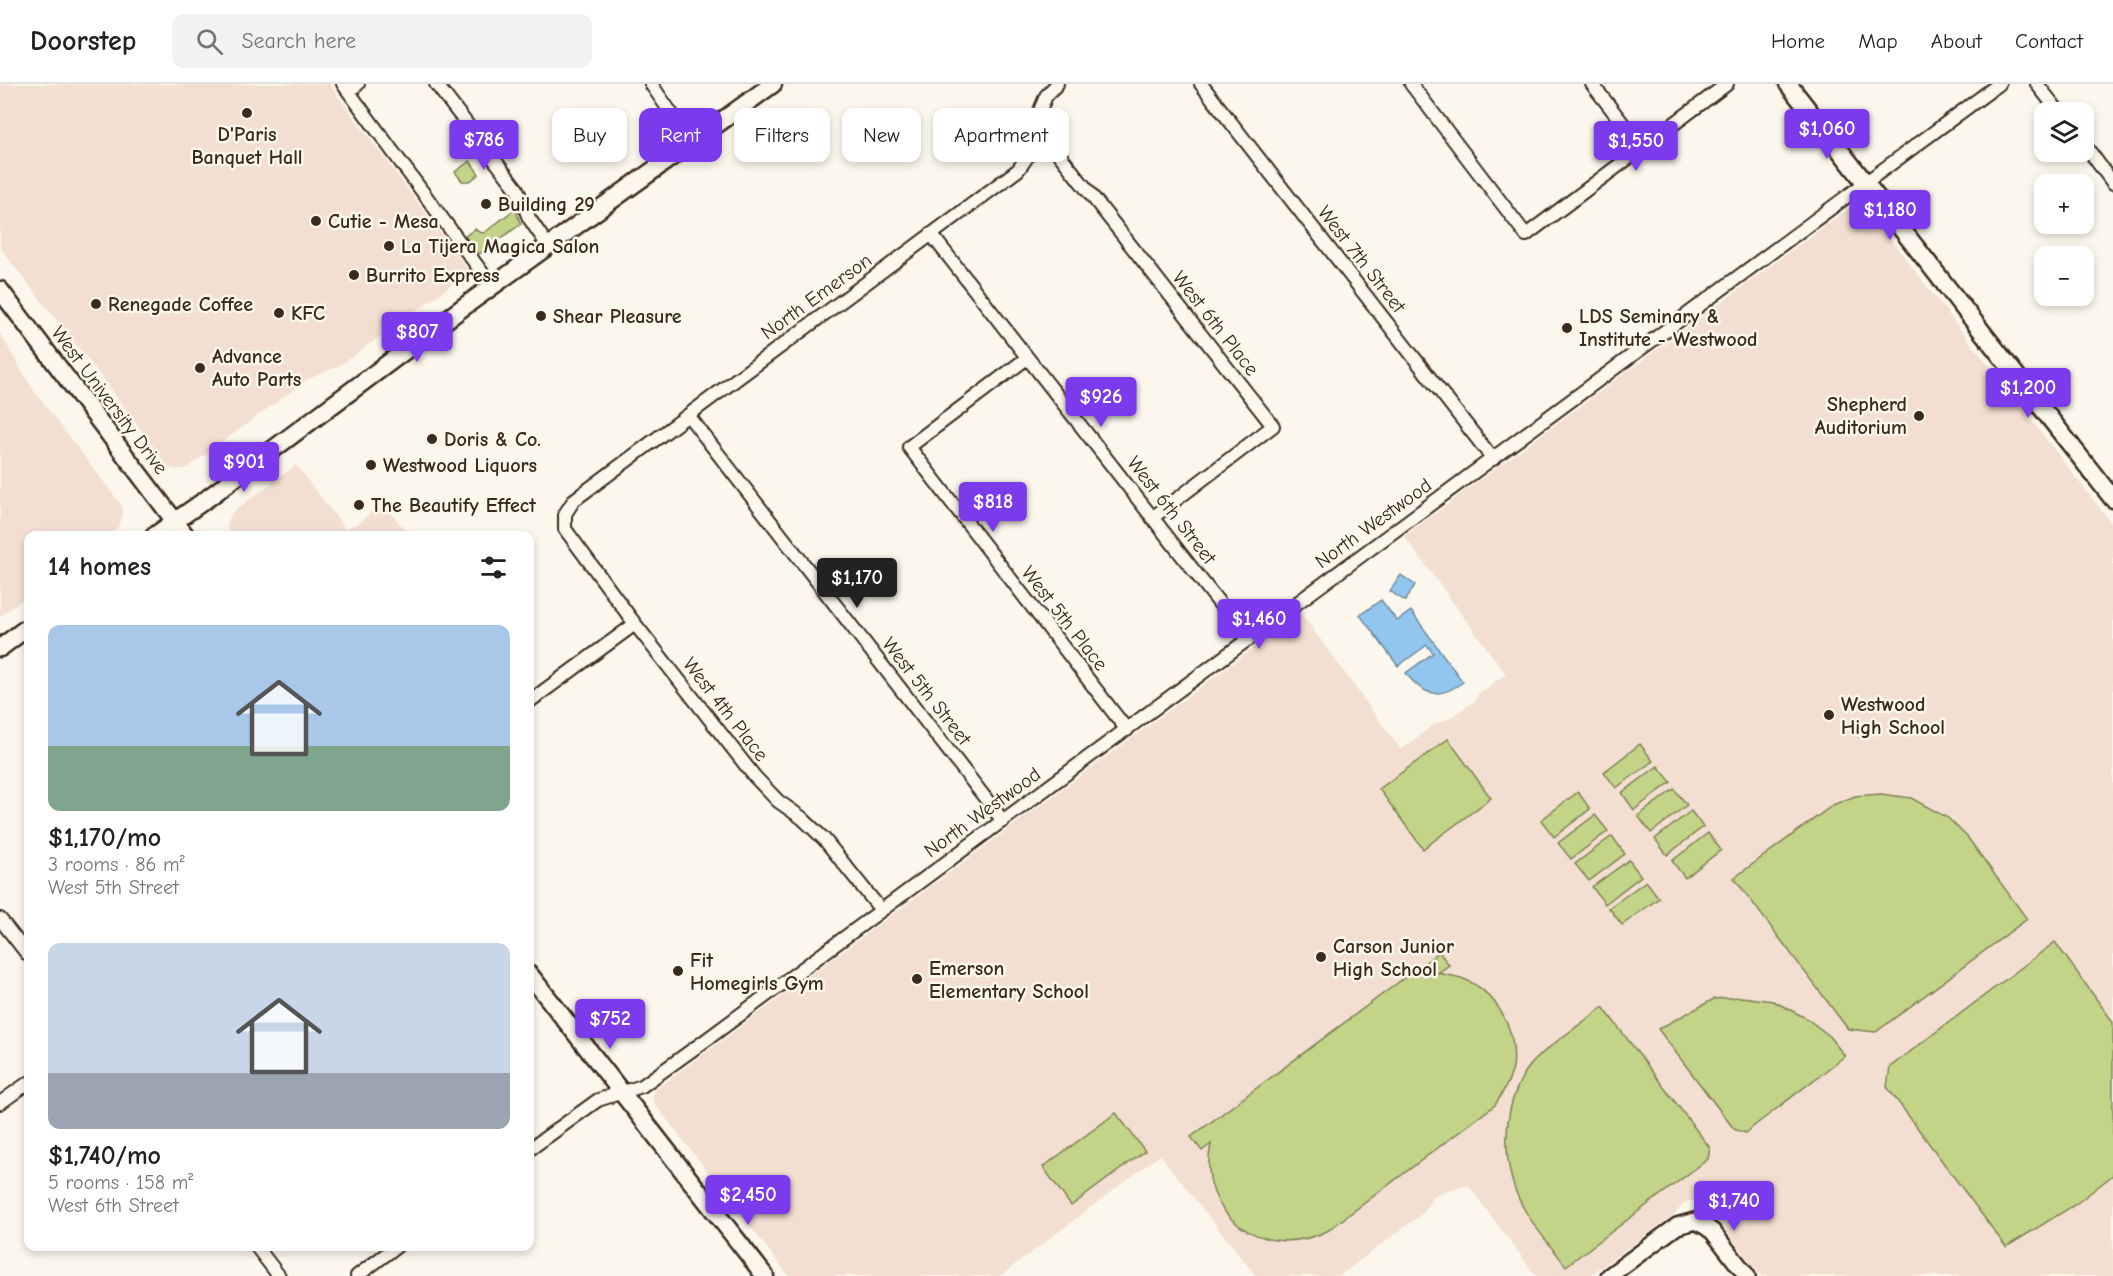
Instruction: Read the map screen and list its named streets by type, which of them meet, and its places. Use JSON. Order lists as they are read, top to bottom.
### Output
{
  "streets": {
    "main road": ["West University Drive"],
    "street": [
      "West 7th Street",
      "North Emerson",
      "West 6th Place",
      "West 6th Street",
      "North Westwood",
      "West 5th Place",
      "West 5th Street",
      "West 4th Place"
    ]
  },
  "crossings": [
    ["West 7th Street", "North Westwood"],
    ["North Emerson", "West 6th Street"],
    ["North Emerson", "West 5th Street"],
    ["North Emerson", "West 4th Place"],
    ["West 6th Place", "West 6th Street"],
    ["West 6th Street", "North Westwood"],
    ["West 6th Street", "West 5th Place"],
    ["North Westwood", "West 5th Place"],
    ["North Westwood", "West 5th Street"],
    ["North Westwood", "West 4th Place"]
  ],
  "places": [
    "D'Paris Banquet Hall",
    "Building 29",
    "Cutie - Mesa",
    "La Tijera Magica Salon",
    "Burrito Express",
    "Renegade Coffee",
    "KFC",
    "Shear Pleasure",
    "LDS Seminary & Institute - Westwood",
    "Advance Auto Parts",
    "Shepherd Auditorium",
    "Doris & Co.",
    "Westwood Liquors",
    "The Beautify Effect",
    "Westwood High School",
    "Carson Junior High School",
    "Fit Homegirls Gym",
    "Emerson Elementary School"
  ],
  "page": {
    "header": "Doorstep",
    "search": "Search here",
    "nav": [
      "Home",
      "Map",
      "About",
      "Contact"
    ],
    "map_buttons": ["+", "−"],
    "chip": [
      "Buy",
      "Rent",
      "Filters",
      "New",
      "Apartment"
    ],
    "price": [
      "$1,060",
      "$786",
      "$1,550",
      "$1,180",
      "$807",
      "$1,200",
      "$926",
      "$901",
      "$818",
      "$1,170",
      "$1,460",
      "$752",
      "$2,450",
      "$1,740"
    ],
    "heading": "14 homes",
    "list": [
      {
        "name": "$1,170/mo",
        "note": "3 rooms · 86 m² · West 5th Street"
      },
      {
        "name": "$1,740/mo",
        "note": "5 rooms · 158 m² · West 6th Street"
      }
    ]
  }
}
